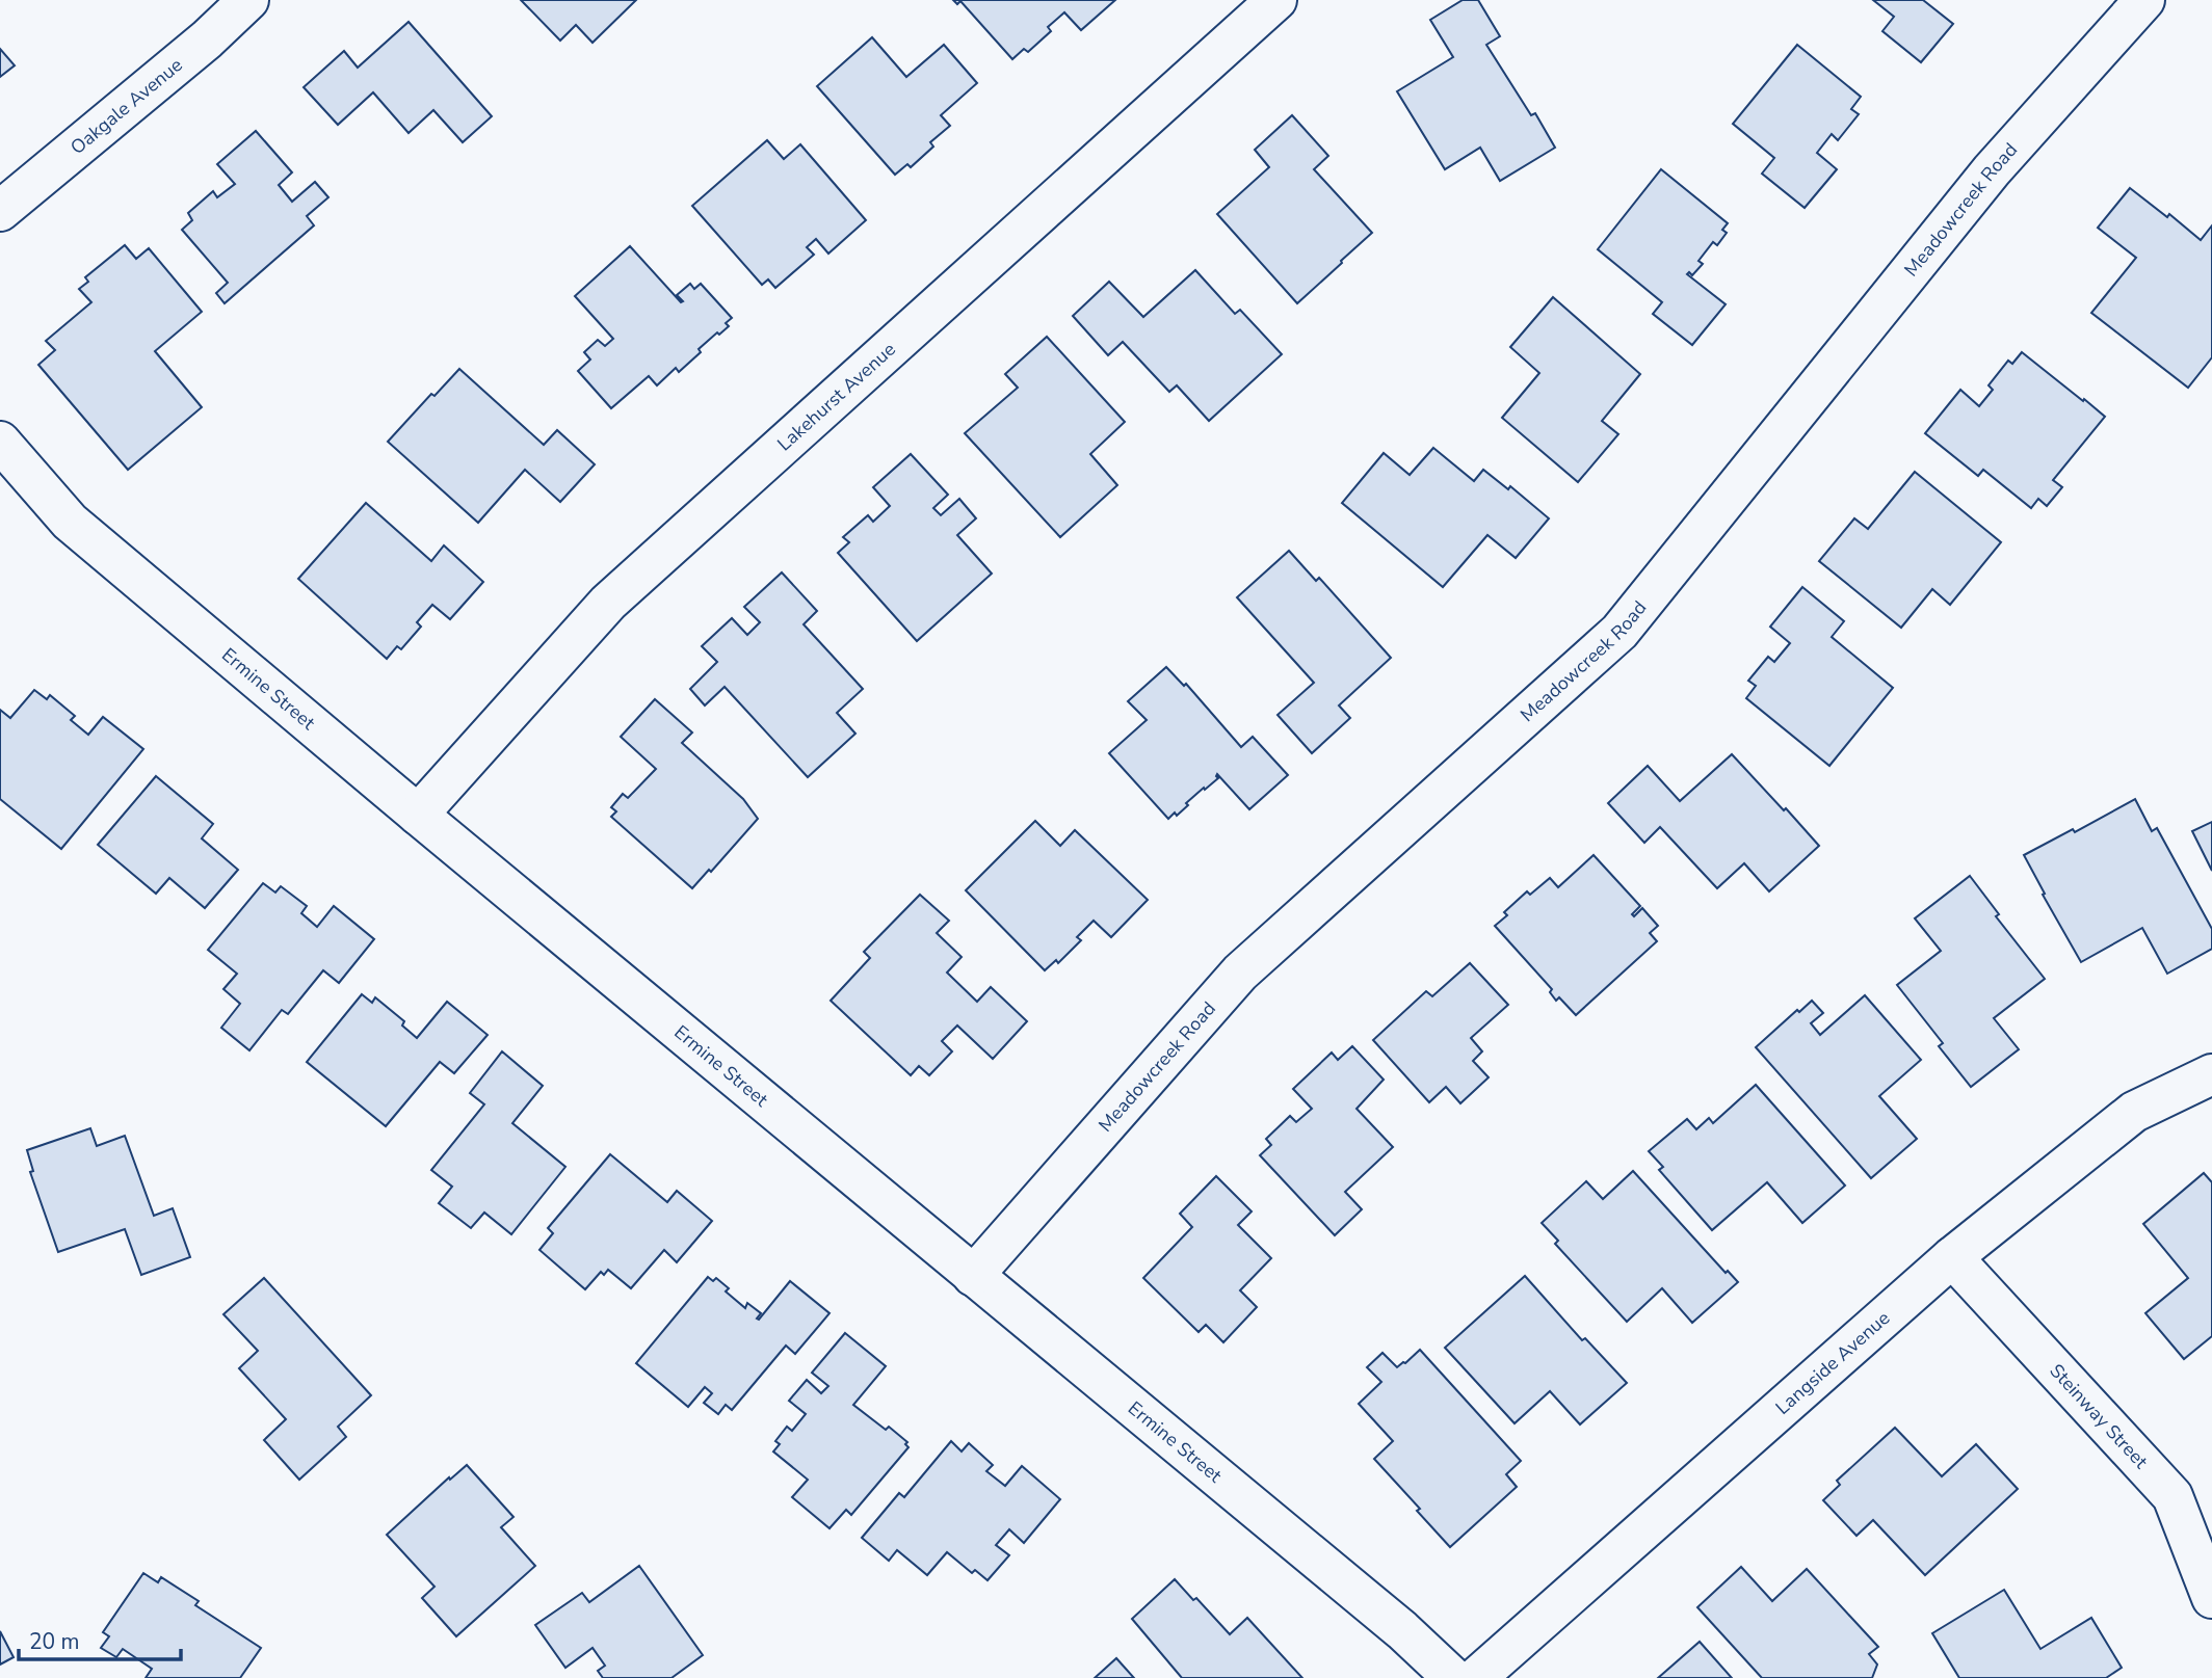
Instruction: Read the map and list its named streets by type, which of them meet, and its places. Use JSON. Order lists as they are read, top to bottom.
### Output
{
  "streets": {
    "street": [
      "Oakgale Avenue",
      "Meadowcreek Road",
      "Lakehurst Avenue",
      "Ermine Street",
      "Langside Avenue",
      "Steinway Street"
    ]
  },
  "crossings": [
    ["Meadowcreek Road", "Ermine Street"],
    ["Lakehurst Avenue", "Ermine Street"],
    ["Langside Avenue", "Steinway Street"]
  ],
  "scale_bar": "20 m"
}
